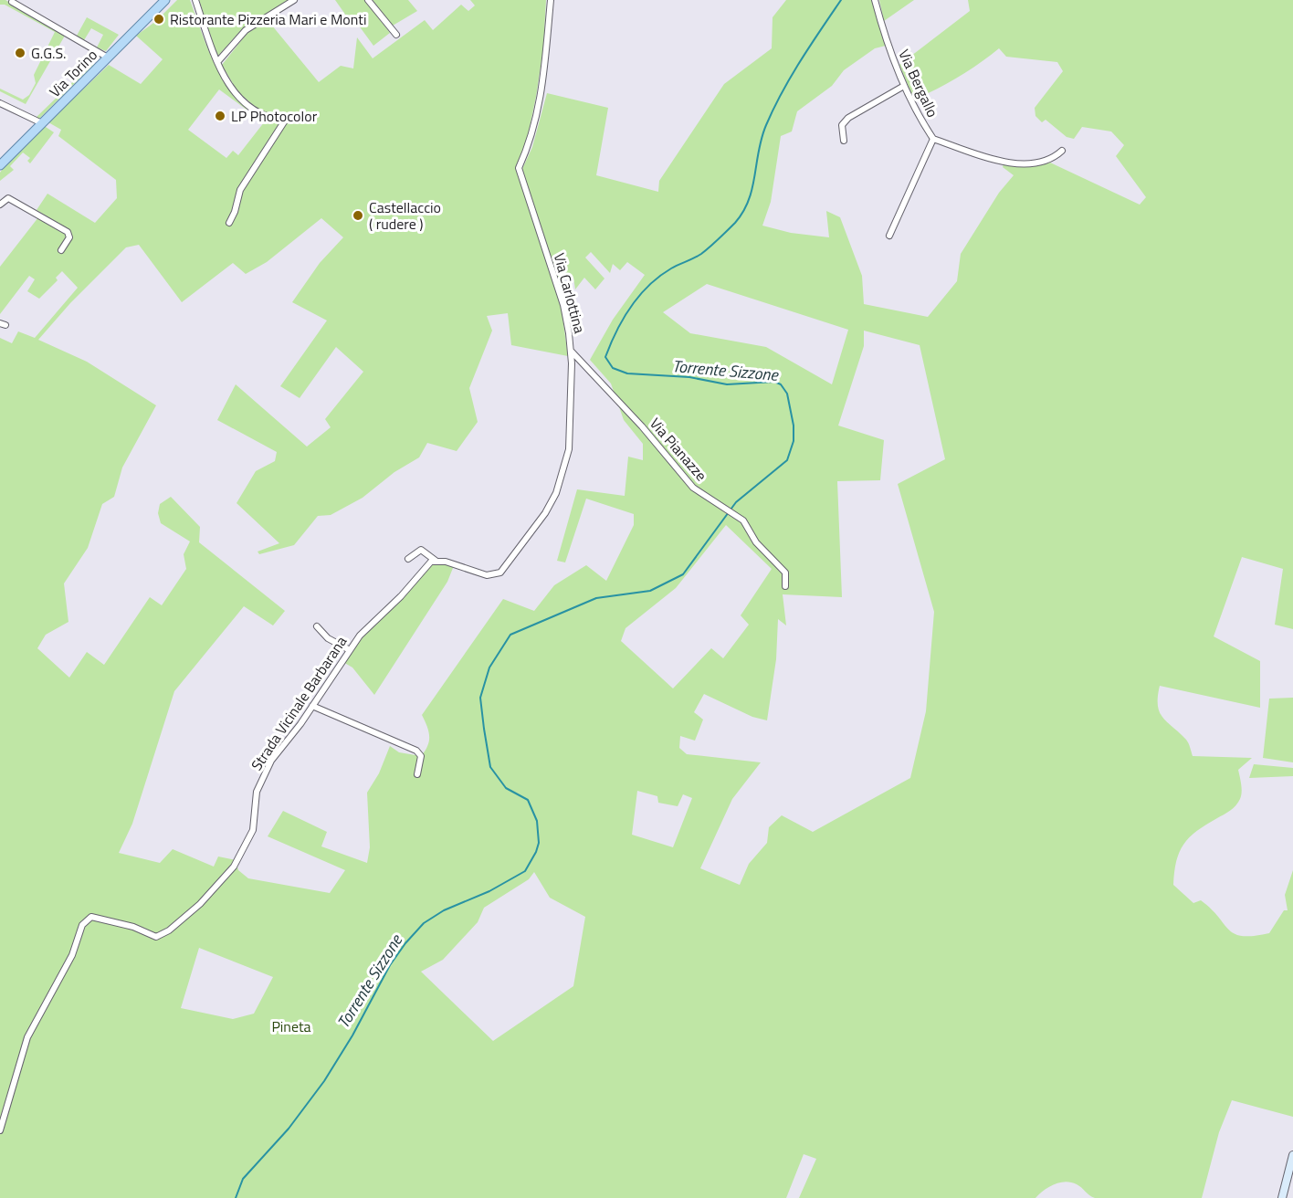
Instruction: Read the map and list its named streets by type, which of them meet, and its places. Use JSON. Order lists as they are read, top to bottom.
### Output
{
  "streets": {
    "main road": ["Via Torino"],
    "street": [
      "Via Bergallo",
      "Via Carlottina",
      "Via Pianazze",
      "Strada Vicinale Barbarana"
    ]
  },
  "crossings": [
    ["Via Carlottina", "Via Pianazze"],
    ["Via Carlottina", "Strada Vicinale Barbarana"]
  ],
  "water": ["Torrente Sizzone"],
  "parks": ["Pineta"],
  "places": [
    "Ristorante Pizzeria Mari e Monti",
    "G.G.S.",
    "LP Photocolor",
    "Castellaccio ( rudere )"
  ]
}
